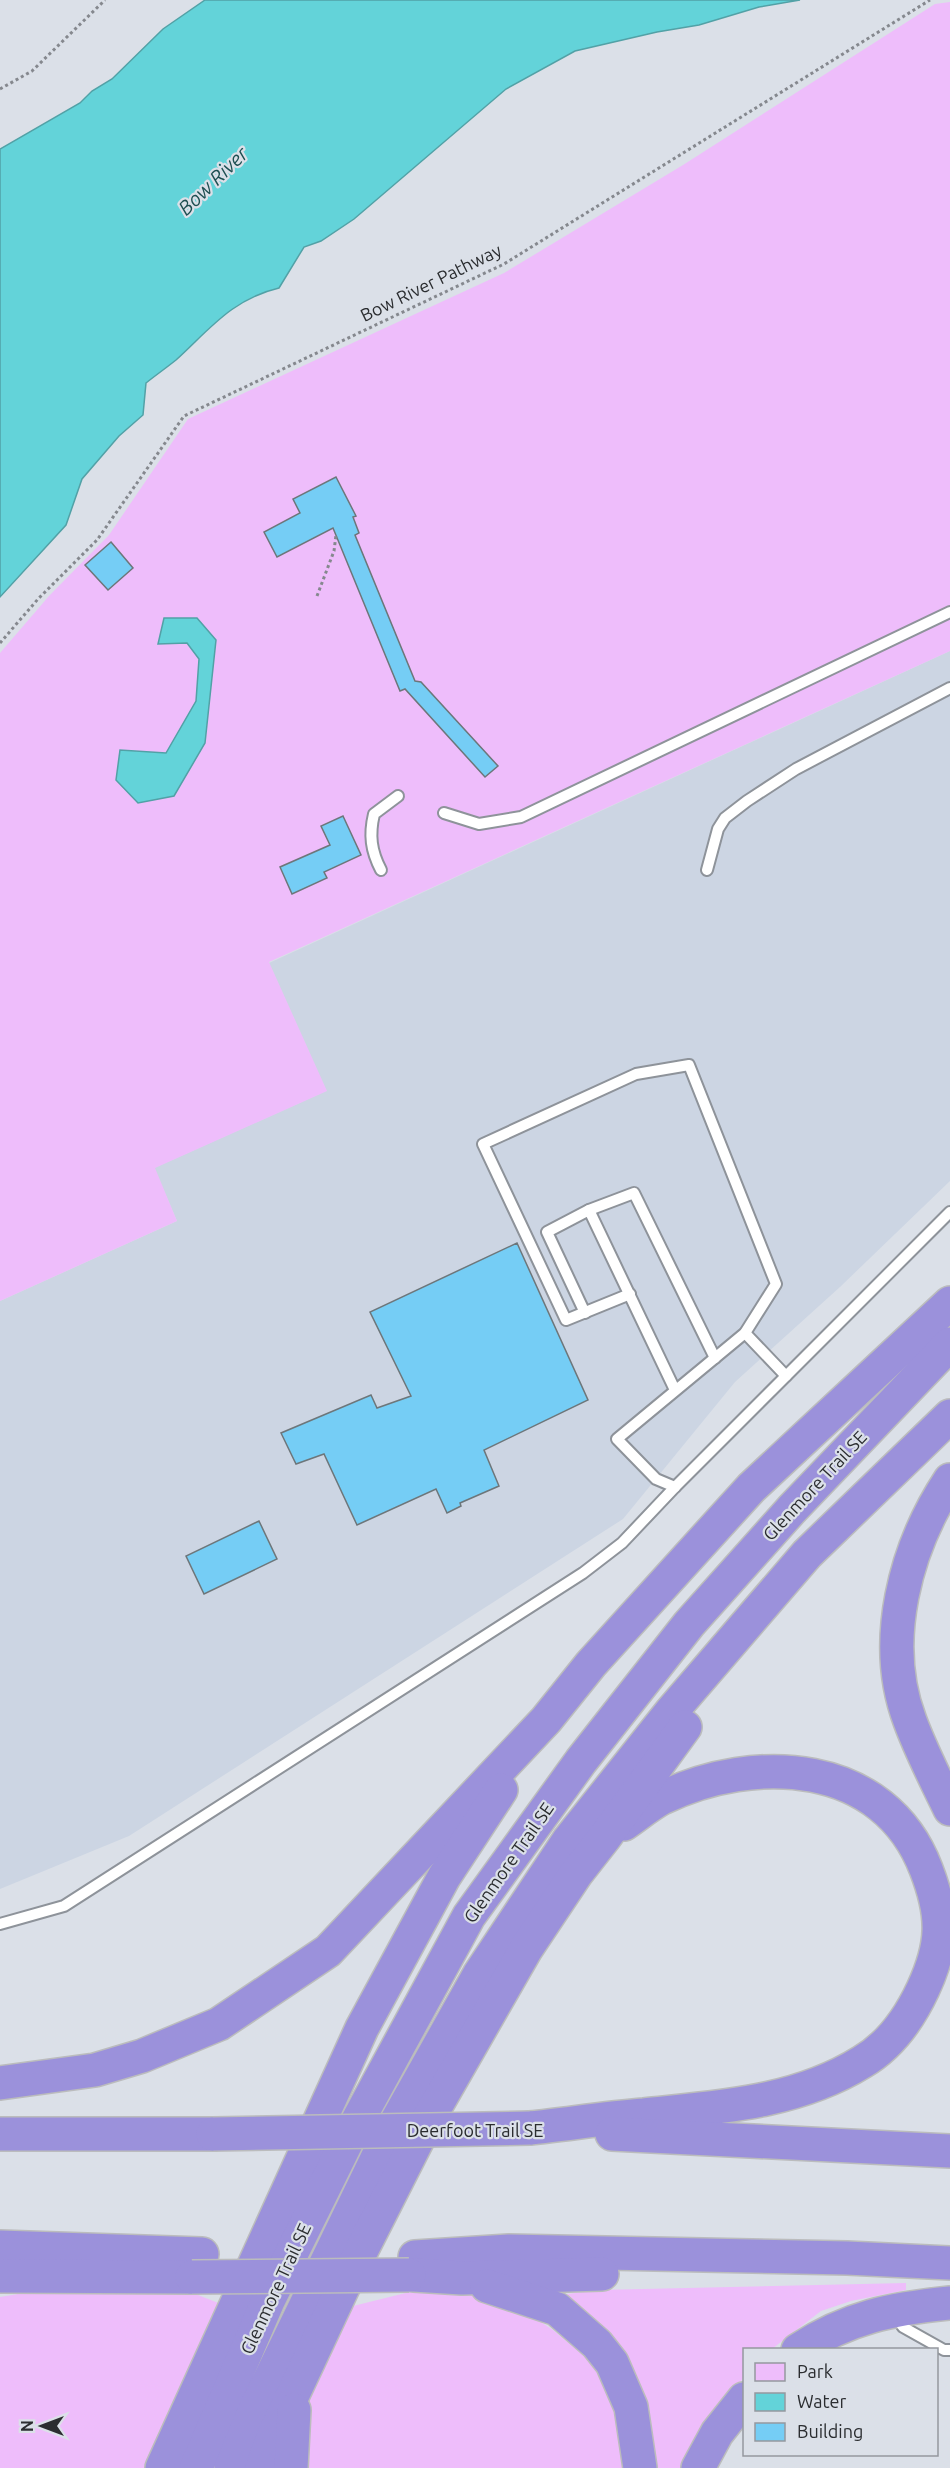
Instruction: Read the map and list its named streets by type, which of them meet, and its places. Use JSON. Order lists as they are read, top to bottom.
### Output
{
  "streets": {
    "highway": ["Glenmore Trail SE", "Deerfoot Trail SE"],
    "path": ["Bow River Pathway"]
  },
  "water": ["Bow River"],
  "legend": ["Park", "Water", "Building"],
  "north": "left"
}
